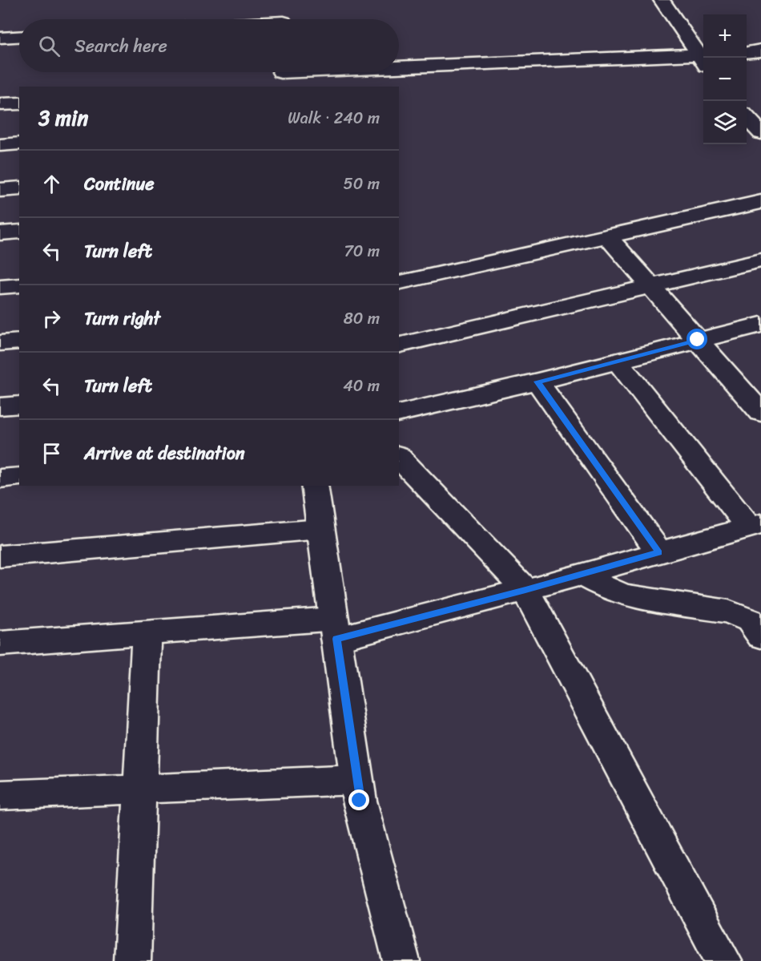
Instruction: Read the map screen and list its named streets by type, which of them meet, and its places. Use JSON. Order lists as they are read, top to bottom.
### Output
{
  "page": {
    "map_buttons": ["+", "−"],
    "search": "Search here",
    "heading": ["3 min", "Walk · 240 m"],
    "list": [
      ["Continue", "50 m"],
      ["Turn left", "70 m"],
      ["Turn right", "80 m"],
      ["Turn left", "40 m"],
      "Arrive at destination"
    ]
  }
}
